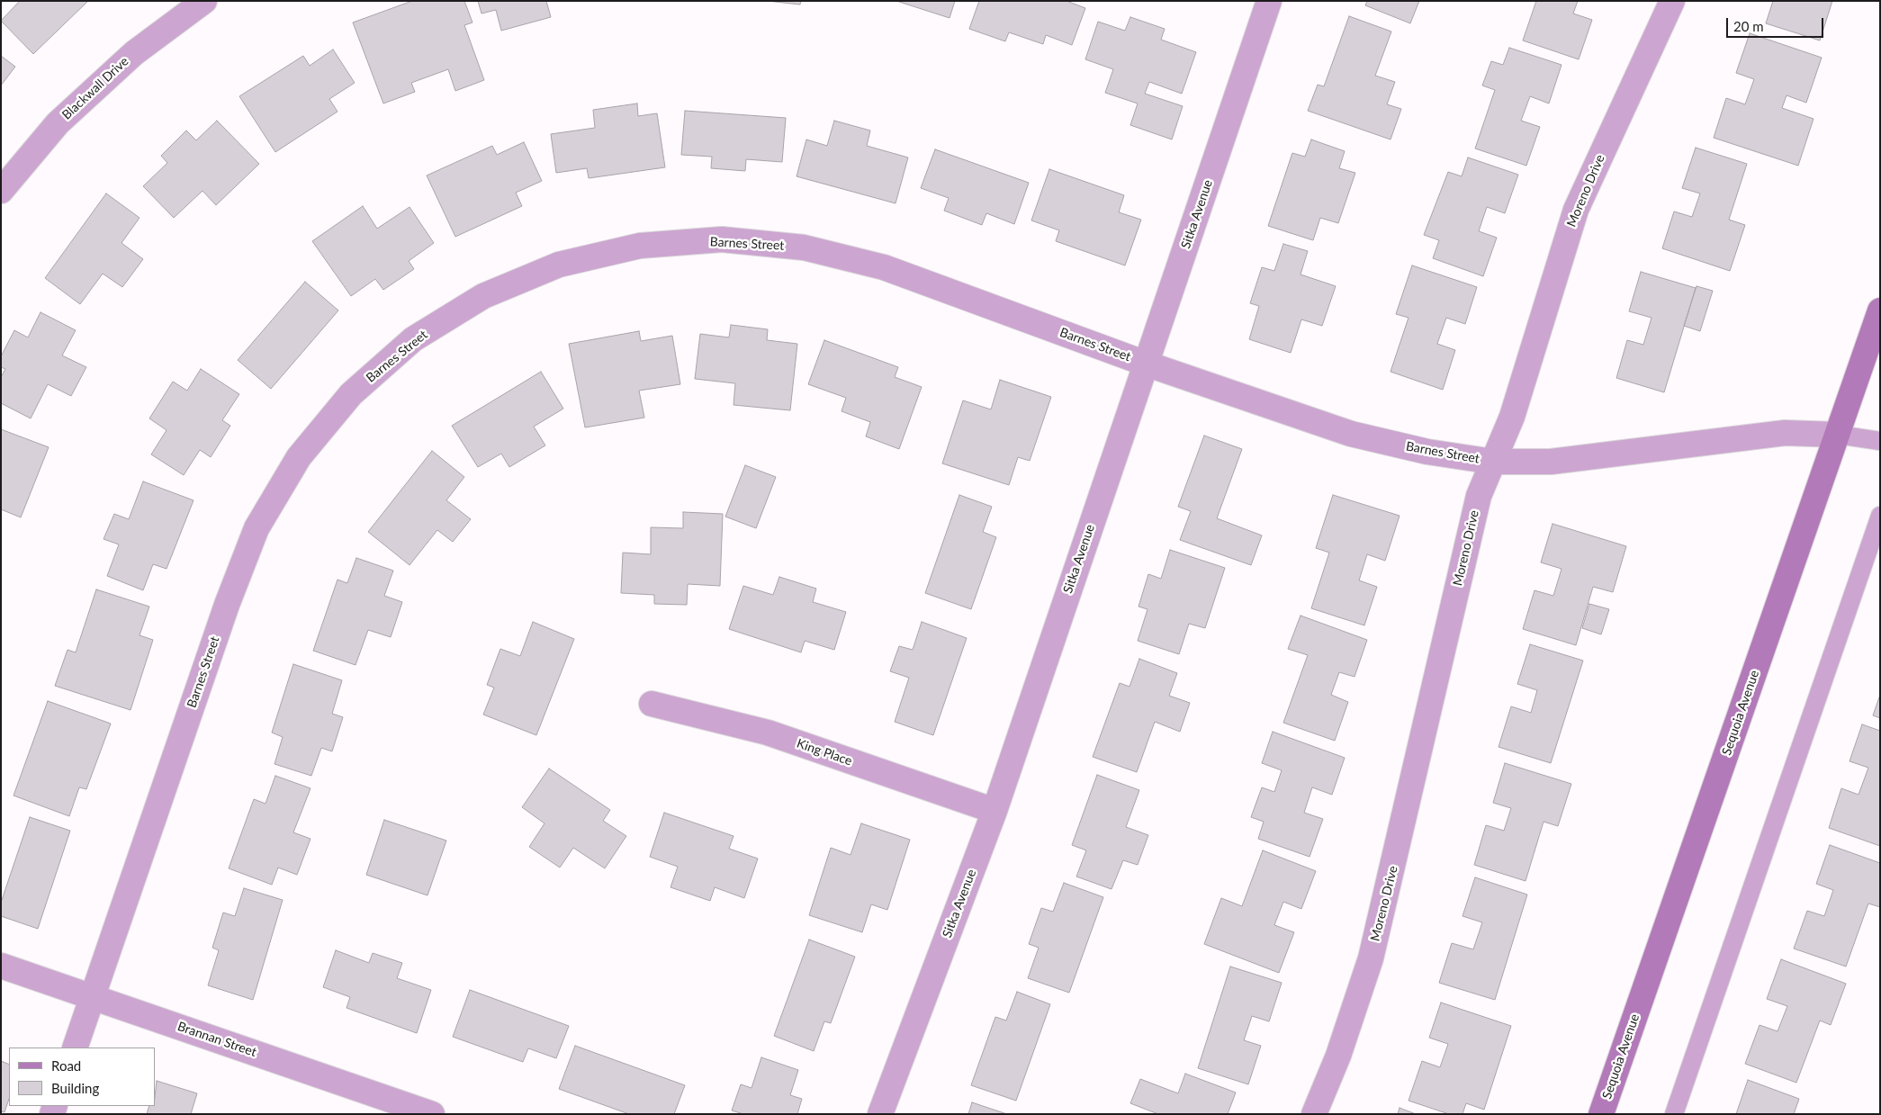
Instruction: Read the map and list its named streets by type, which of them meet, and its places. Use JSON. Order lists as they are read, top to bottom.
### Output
{
  "streets": {
    "main road": ["Sequoia Avenue"],
    "street": [
      "Blackwall Drive",
      "Moreno Drive",
      "Sitka Avenue",
      "Barnes Street",
      "King Place",
      "Brannan Street"
    ]
  },
  "crossings": [
    ["Moreno Drive", "Barnes Street"],
    ["Sitka Avenue", "Barnes Street"],
    ["Sitka Avenue", "King Place"],
    ["Barnes Street", "Sequoia Avenue"],
    ["Barnes Street", "Brannan Street"]
  ],
  "legend": ["Road", "Building"],
  "scale_bar": "20 m"
}
